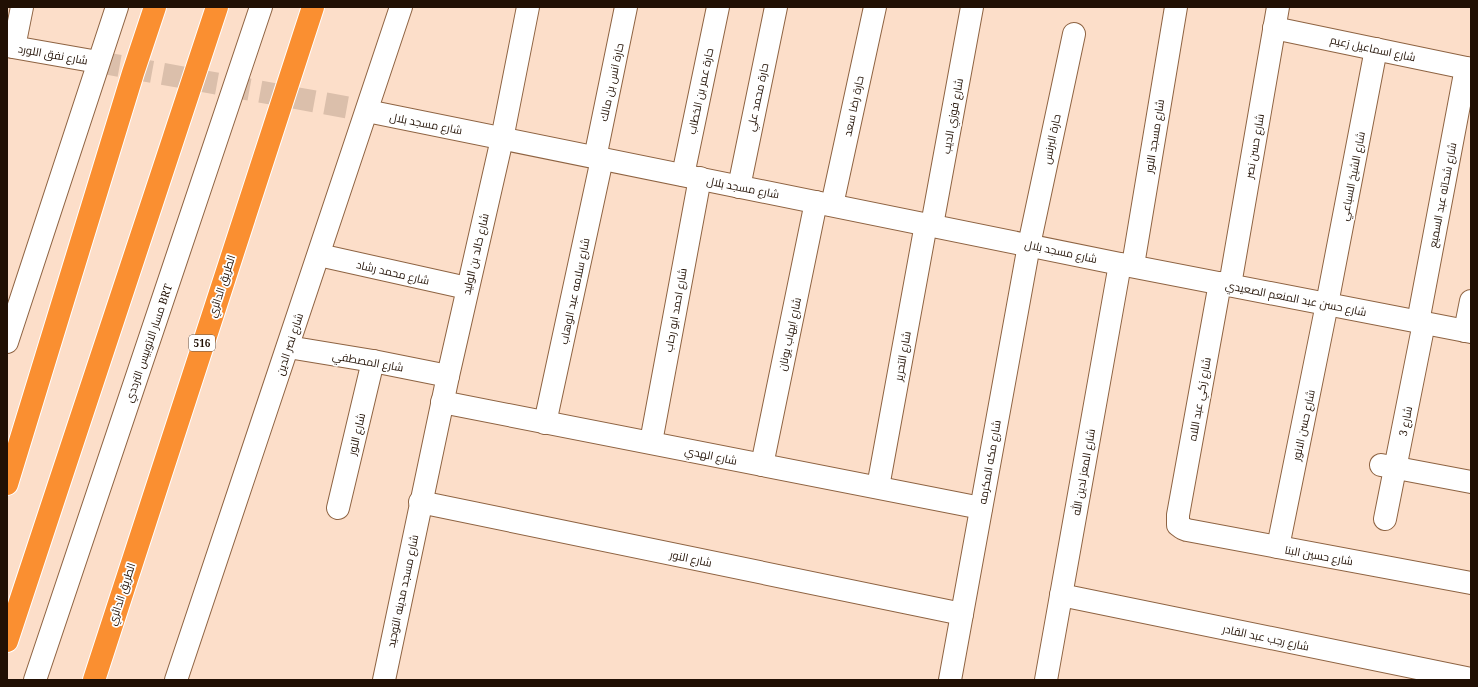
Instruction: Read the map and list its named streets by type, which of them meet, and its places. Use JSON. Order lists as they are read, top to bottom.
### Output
{
  "streets": {
    "highway": ["الطريق الدائري", "516"],
    "street": [
      "شارع اسماعيل زعيم",
      "شارع نفق اللورد",
      "حارة انس بن مالك",
      "حارة عمر بن الخطاب",
      "حارة محمد علي",
      "حارة رضا سعد",
      "شارع فوزي الديب",
      "شارع مسجد بلال",
      "شارع مسجد النور",
      "حارة البرنس",
      "شارع حسن نصر",
      "شارع الشيخ السباعي",
      "شارع شحاته عبد السميع",
      "شارع خالد بن الوليد",
      "شارع محمد رشاد",
      "شارع سلامه عبد الوهاب",
      "شارع حسن عبد المنعم الصعيدي",
      "شارع احمد ابو رحاب",
      "شارع ايهاب يونان",
      "مسار الاتوبيس الترددي BRT",
      "شارع نصر الدين",
      "شارع التحرير",
      "شارع المصطفي",
      "شارع زكي عبد اللاه",
      "شارع 3",
      "شارع حسن الانور",
      "شارع النور",
      "شارع الهدي",
      "شارع مكه المكرمه",
      "شارع المعز لدين الله",
      "شارع حسين البنا",
      "شارع مسجد مدينه التوحيد",
      "شارع رجب عبد القادر"
    ]
  },
  "crossings": [
    ["شارع اسماعيل زعيم", "شارع حسن نصر"],
    ["شارع اسماعيل زعيم", "شارع الشيخ السباعي"],
    ["شارع اسماعيل زعيم", "شارع شحاته عبد السميع"],
    ["حارة انس بن مالك", "شارع مسجد بلال"],
    ["حارة انس بن مالك", "شارع سلامه عبد الوهاب"],
    ["حارة عمر بن الخطاب", "شارع مسجد بلال"],
    ["حارة عمر بن الخطاب", "شارع احمد ابو رحاب"],
    ["حارة محمد علي", "شارع مسجد بلال"],
    ["حارة رضا سعد", "شارع مسجد بلال"],
    ["حارة رضا سعد", "شارع ايهاب يونان"],
    ["شارع فوزي الديب", "شارع مسجد بلال"],
    ["شارع فوزي الديب", "شارع التحرير"],
    ["شارع مسجد بلال", "شارع مسجد النور"],
    ["شارع مسجد بلال", "حارة البرنس"],
    ["شارع مسجد بلال", "شارع خالد بن الوليد"],
    ["شارع مسجد بلال", "شارع سلامه عبد الوهاب"],
    ["شارع مسجد بلال", "شارع حسن عبد المنعم الصعيدي"],
    ["شارع مسجد بلال", "شارع احمد ابو رحاب"],
    ["شارع مسجد بلال", "شارع ايهاب يونان"],
    ["شارع مسجد بلال", "شارع نصر الدين"],
    ["شارع مسجد بلال", "شارع التحرير"],
    ["شارع مسجد بلال", "شارع مكه المكرمه"],
    ["شارع مسجد بلال", "شارع المعز لدين الله"],
    ["شارع مسجد النور", "شارع حسن عبد المنعم الصعيدي"],
    ["شارع مسجد النور", "شارع المعز لدين الله"],
    ["حارة البرنس", "شارع مكه المكرمه"],
    ["شارع حسن نصر", "شارع حسن عبد المنعم الصعيدي"],
    ["شارع حسن نصر", "شارع زكي عبد اللاه"],
    ["شارع الشيخ السباعي", "شارع حسن عبد المنعم الصعيدي"],
    ["شارع الشيخ السباعي", "شارع حسن الانور"],
    ["شارع شحاته عبد السميع", "شارع حسن عبد المنعم الصعيدي"],
    ["شارع شحاته عبد السميع", "شارع 3"],
    ["شارع خالد بن الوليد", "شارع محمد رشاد"],
    ["شارع خالد بن الوليد", "شارع المصطفي"],
    ["شارع خالد بن الوليد", "شارع النور"],
    ["شارع خالد بن الوليد", "شارع الهدي"],
    ["شارع خالد بن الوليد", "شارع مسجد مدينه التوحيد"],
    ["شارع محمد رشاد", "شارع نصر الدين"],
    ["شارع سلامه عبد الوهاب", "شارع الهدي"],
    ["شارع حسن عبد المنعم الصعيدي", "شارع زكي عبد اللاه"],
    ["شارع حسن عبد المنعم الصعيدي", "شارع 3"],
    ["شارع حسن عبد المنعم الصعيدي", "شارع حسن الانور"],
    ["شارع حسن عبد المنعم الصعيدي", "شارع المعز لدين الله"],
    ["شارع احمد ابو رحاب", "شارع الهدي"],
    ["شارع ايهاب يونان", "شارع الهدي"],
    ["شارع نصر الدين", "شارع المصطفي"],
    ["شارع التحرير", "شارع الهدي"],
    ["شارع المصطفي", "شارع النور"],
    ["شارع زكي عبد اللاه", "شارع حسين البنا"],
    ["شارع حسن الانور", "شارع حسين البنا"],
    ["شارع النور", "شارع مكه المكرمه"],
    ["شارع النور", "شارع مسجد مدينه التوحيد"],
    ["شارع الهدي", "شارع مكه المكرمه"],
    ["شارع المعز لدين الله", "شارع رجب عبد القادر"]
  ]
}
